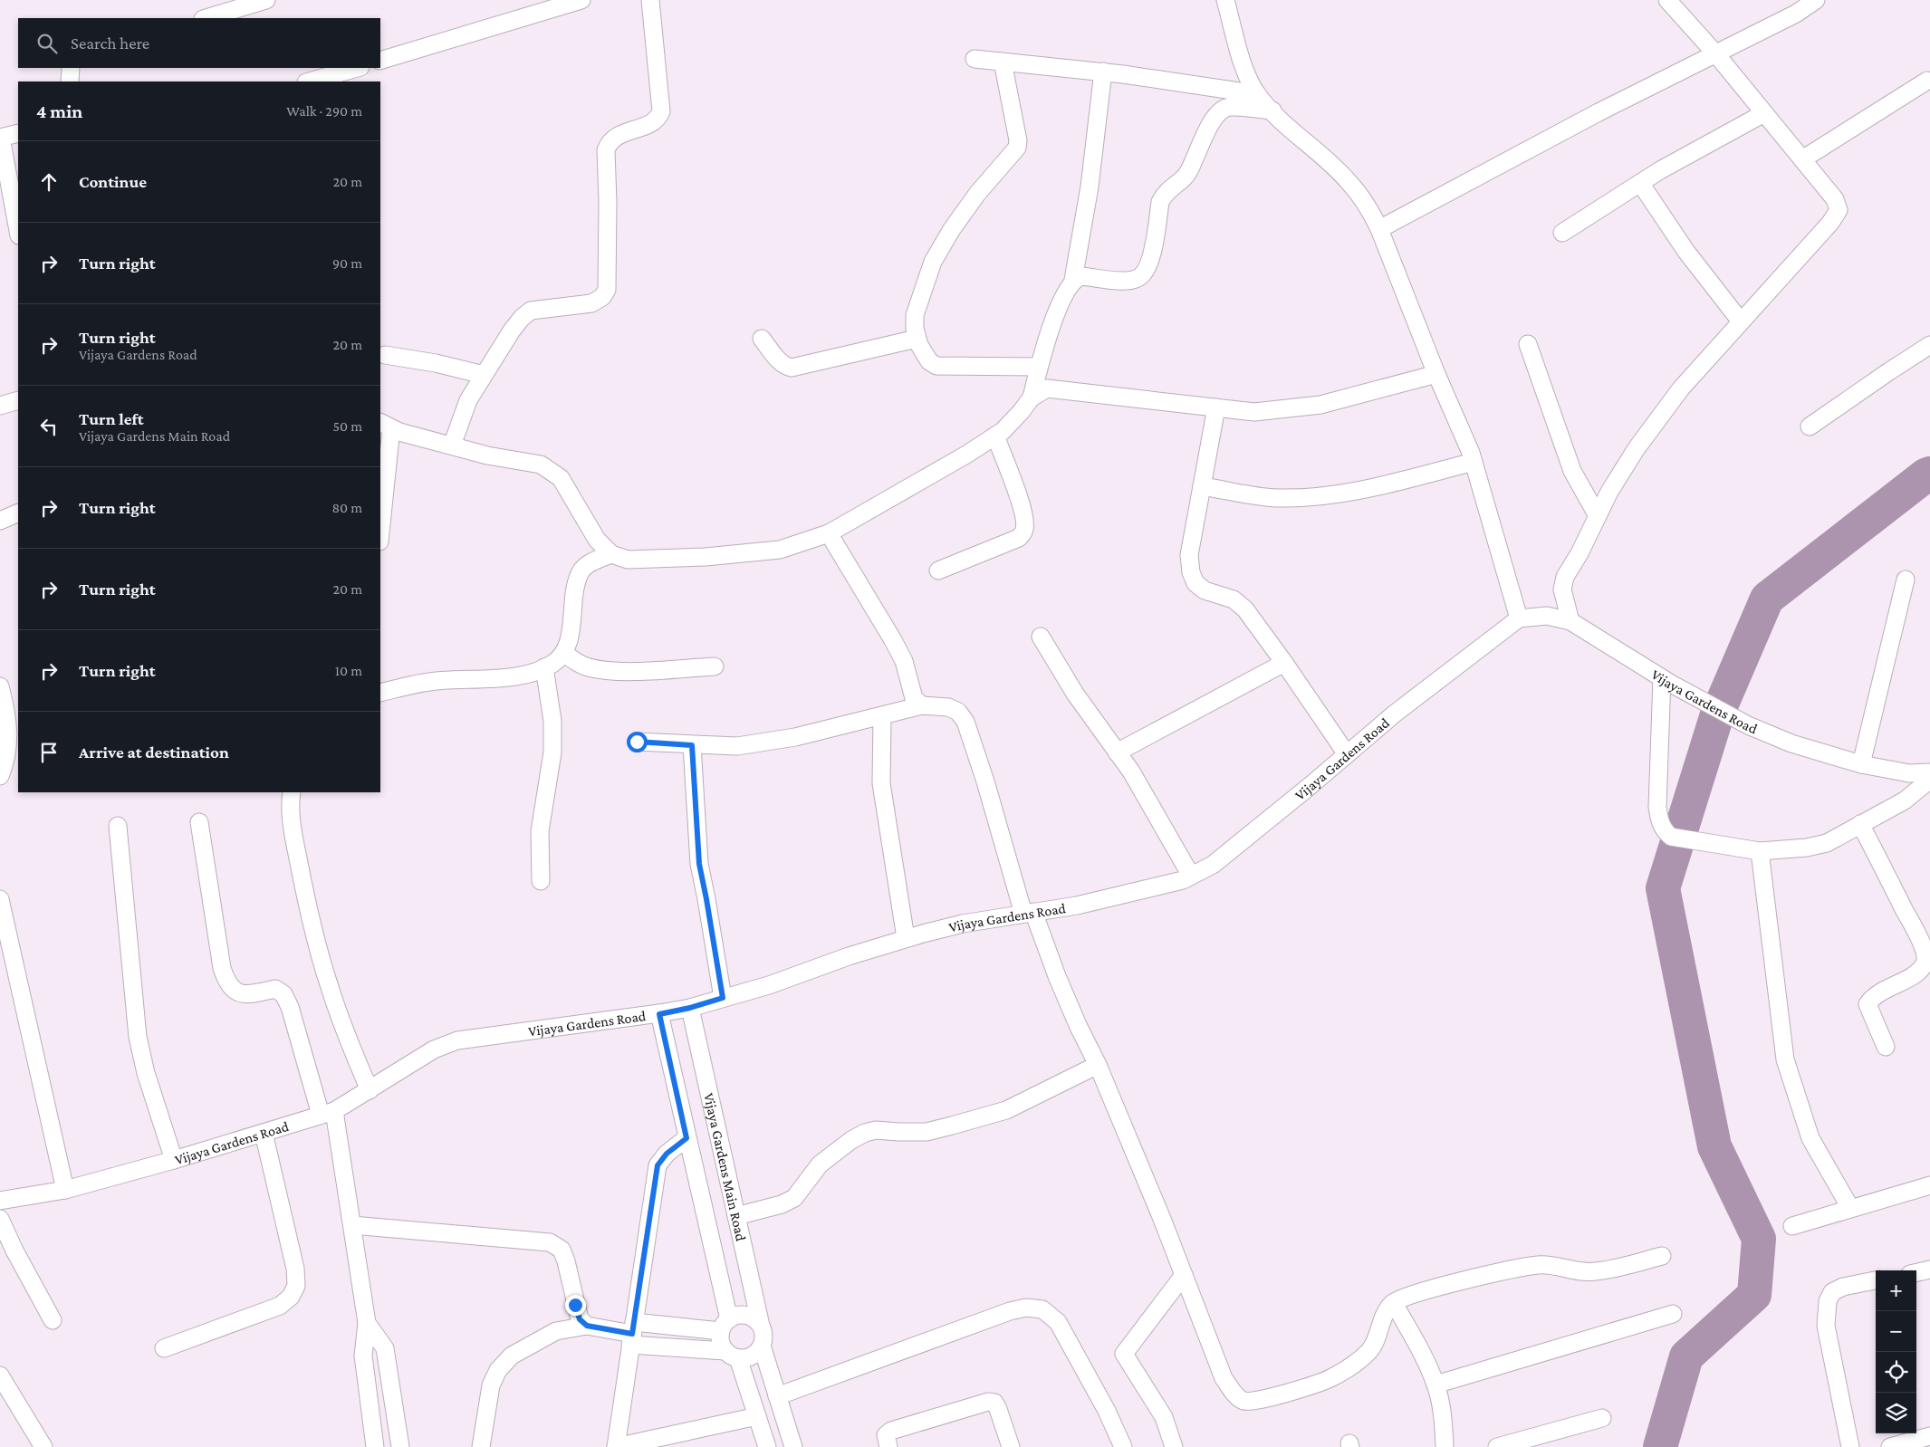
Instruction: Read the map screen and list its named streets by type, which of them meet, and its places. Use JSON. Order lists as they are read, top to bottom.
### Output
{
  "streets": {
    "street": ["Vijaya Gardens Road", "Vijaya Gardens Main Road"]
  },
  "crossings": [
    ["Vijaya Gardens Road", "Vijaya Gardens Main Road"]
  ],
  "page": {
    "search": "Search here",
    "heading": ["4 min", "Walk · 290 m"],
    "list": [
      ["Continue", "20 m"],
      ["Turn right", "90 m"],
      ["Turn right", "Vijaya Gardens Road", "20 m"],
      ["Turn left", "Vijaya Gardens Main Road", "50 m"],
      ["Turn right", "80 m"],
      ["Turn right", "20 m"],
      ["Turn right", "10 m"],
      "Arrive at destination"
    ],
    "map_buttons": ["+", "−"]
  }
}
